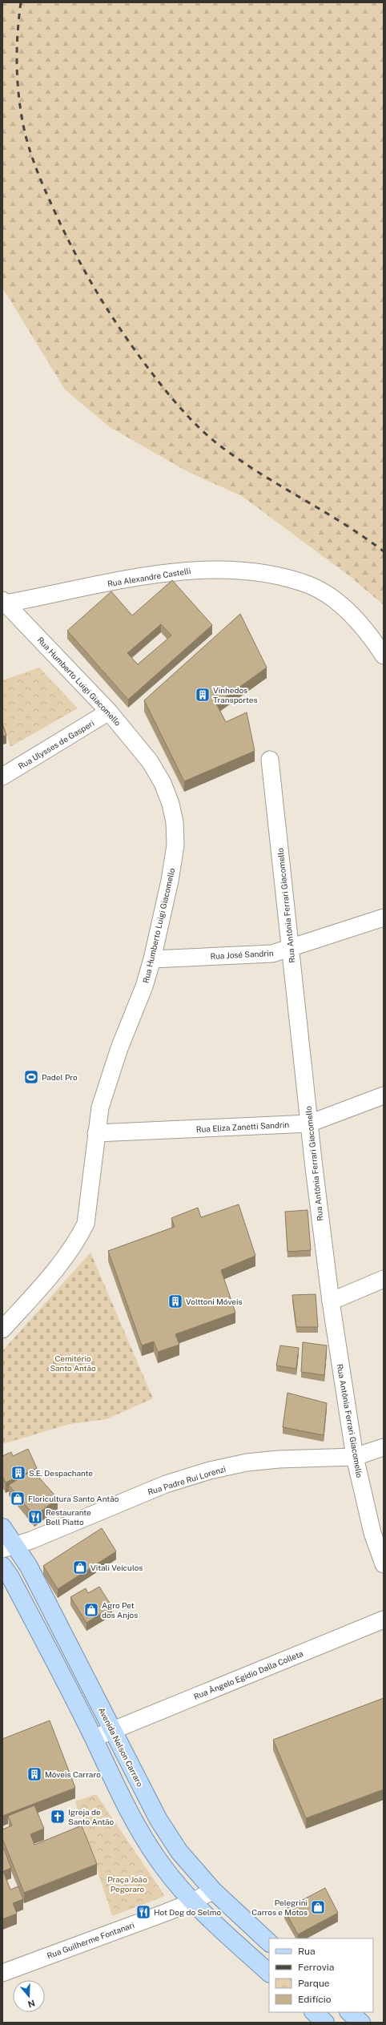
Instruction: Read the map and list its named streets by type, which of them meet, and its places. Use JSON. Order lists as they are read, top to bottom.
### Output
{
  "streets": {
    "main road": ["Avenida Nelson Carraro"],
    "street": [
      "Rua Alexandre Castelli",
      "Rua Humberto Luigi Giacomello",
      "Rua Ulysses de Gasperi",
      "Rua Antônia Ferrari Giacomello",
      "Rua José Sandrin",
      "Rua Eliza Zanetti Sandrin",
      "Rua Padre Rui Lorenzi",
      "Rua Ângelo Egídio Dalla Colleta",
      "Rua Guilherme Fontanari"
    ]
  },
  "crossings": [
    ["Rua Alexandre Castelli", "Rua Humberto Luigi Giacomello"],
    ["Rua Humberto Luigi Giacomello", "Rua Ulysses de Gasperi"],
    ["Rua Humberto Luigi Giacomello", "Rua José Sandrin"],
    ["Rua Humberto Luigi Giacomello", "Rua Eliza Zanetti Sandrin"],
    ["Rua Antônia Ferrari Giacomello", "Rua José Sandrin"],
    ["Rua Antônia Ferrari Giacomello", "Rua Eliza Zanetti Sandrin"],
    ["Rua Antônia Ferrari Giacomello", "Rua Padre Rui Lorenzi"],
    ["Rua Padre Rui Lorenzi", "Avenida Nelson Carraro"],
    ["Rua Ângelo Egídio Dalla Colleta", "Avenida Nelson Carraro"],
    ["Avenida Nelson Carraro", "Rua Guilherme Fontanari"]
  ],
  "parks": ["Cemitério Santo Antão", "Praça João Pegoraro"],
  "places": {
    "building": [
      "Vinhedos Transportes",
      "Volttoni Móveis",
      "S.E. Despachante",
      "Móveis Carraro"
    ],
    "sports": ["Padel Pro"],
    "shop": [
      "Floricultura Santo Antão",
      "Vitali Veículos",
      "Agro Pet dos Anjos",
      "Pelegrini Carros e Motos"
    ],
    "restaurant": ["Restaurante Bell Piatto", "Hot Dog do Selmo"],
    "church": ["Igreja de Santo Antão"]
  },
  "legend": [
    "Rua",
    "Ferrovia",
    "Parque",
    "Edifício"
  ],
  "north": "bottom"
}
